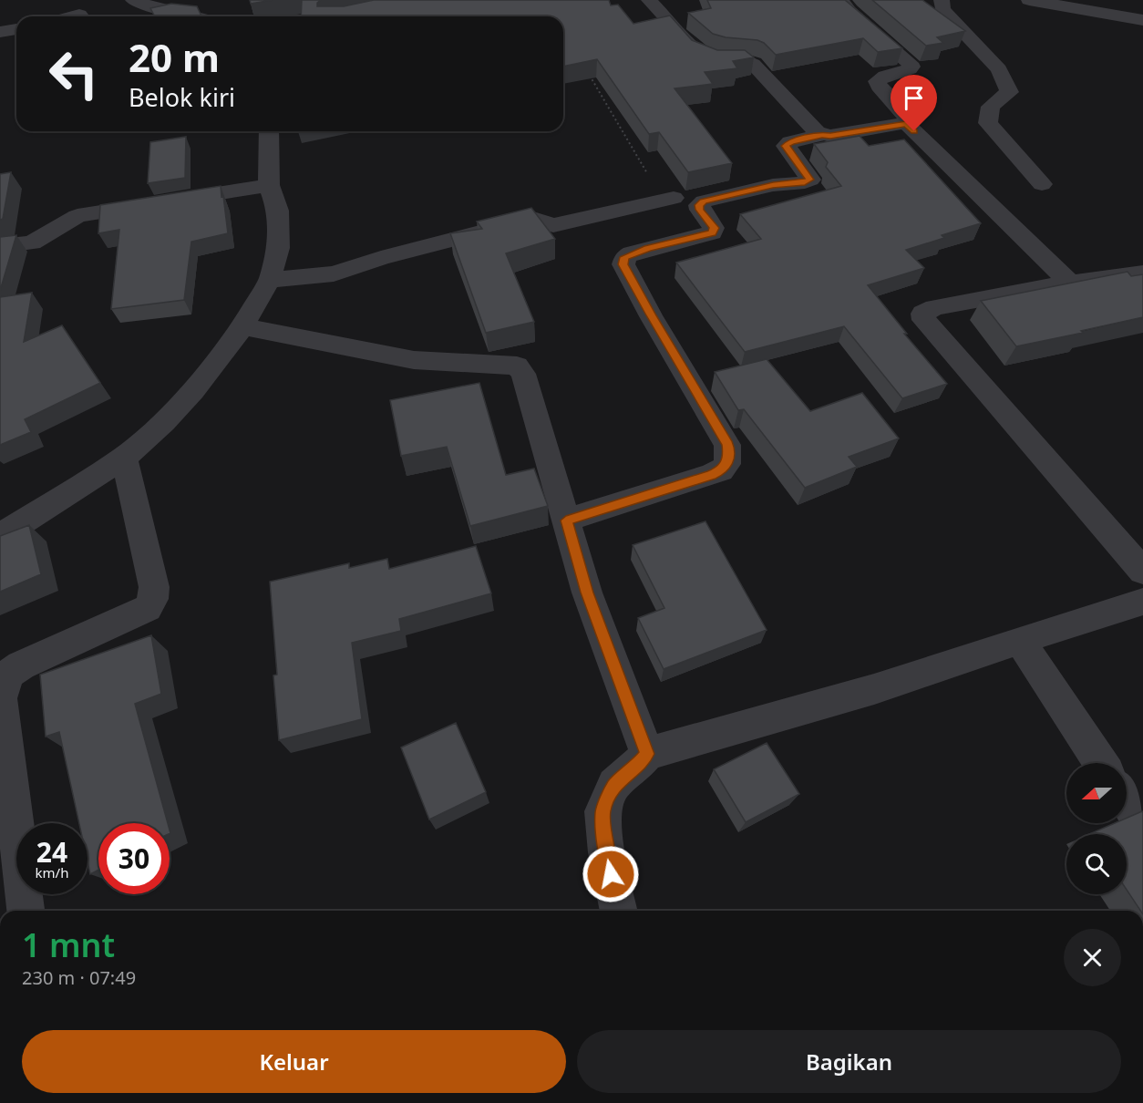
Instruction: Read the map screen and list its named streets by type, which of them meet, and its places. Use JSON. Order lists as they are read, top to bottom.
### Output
{
  "north": "left",
  "page": {
    "turn": ["20 m", "Belok kiri"],
    "speed": "24 km/h",
    "limit": "30",
    "heading": ["1 mnt", "230 m · 07:49"],
    "buttons": ["Keluar", "Bagikan"]
  }
}
